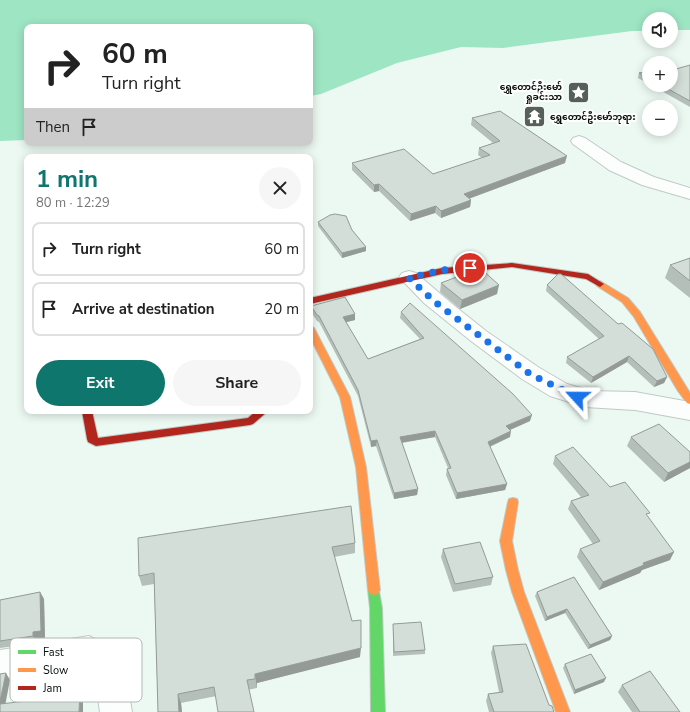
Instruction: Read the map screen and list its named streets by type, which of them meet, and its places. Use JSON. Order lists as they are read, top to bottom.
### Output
{
  "places": {
    "place": ["ရွှေတောင်ဦးမော် ရှုခင်းသာ"],
    "temple": ["ရွှေတောင်ဦးမော်ဘုရား"]
  },
  "legend": ["Fast", "Slow", "Jam"],
  "page": {
    "map_buttons": ["+", "−"],
    "turn": ["60 m", "Turn right"],
    "then": "Then",
    "heading": ["1 min", "80 m · 12:29"],
    "list": [
      {
        "name": "Turn right",
        "value": "60 m"
      },
      {
        "name": "Arrive at destination",
        "value": "20 m"
      }
    ],
    "buttons": ["Exit", "Share"]
  }
}
